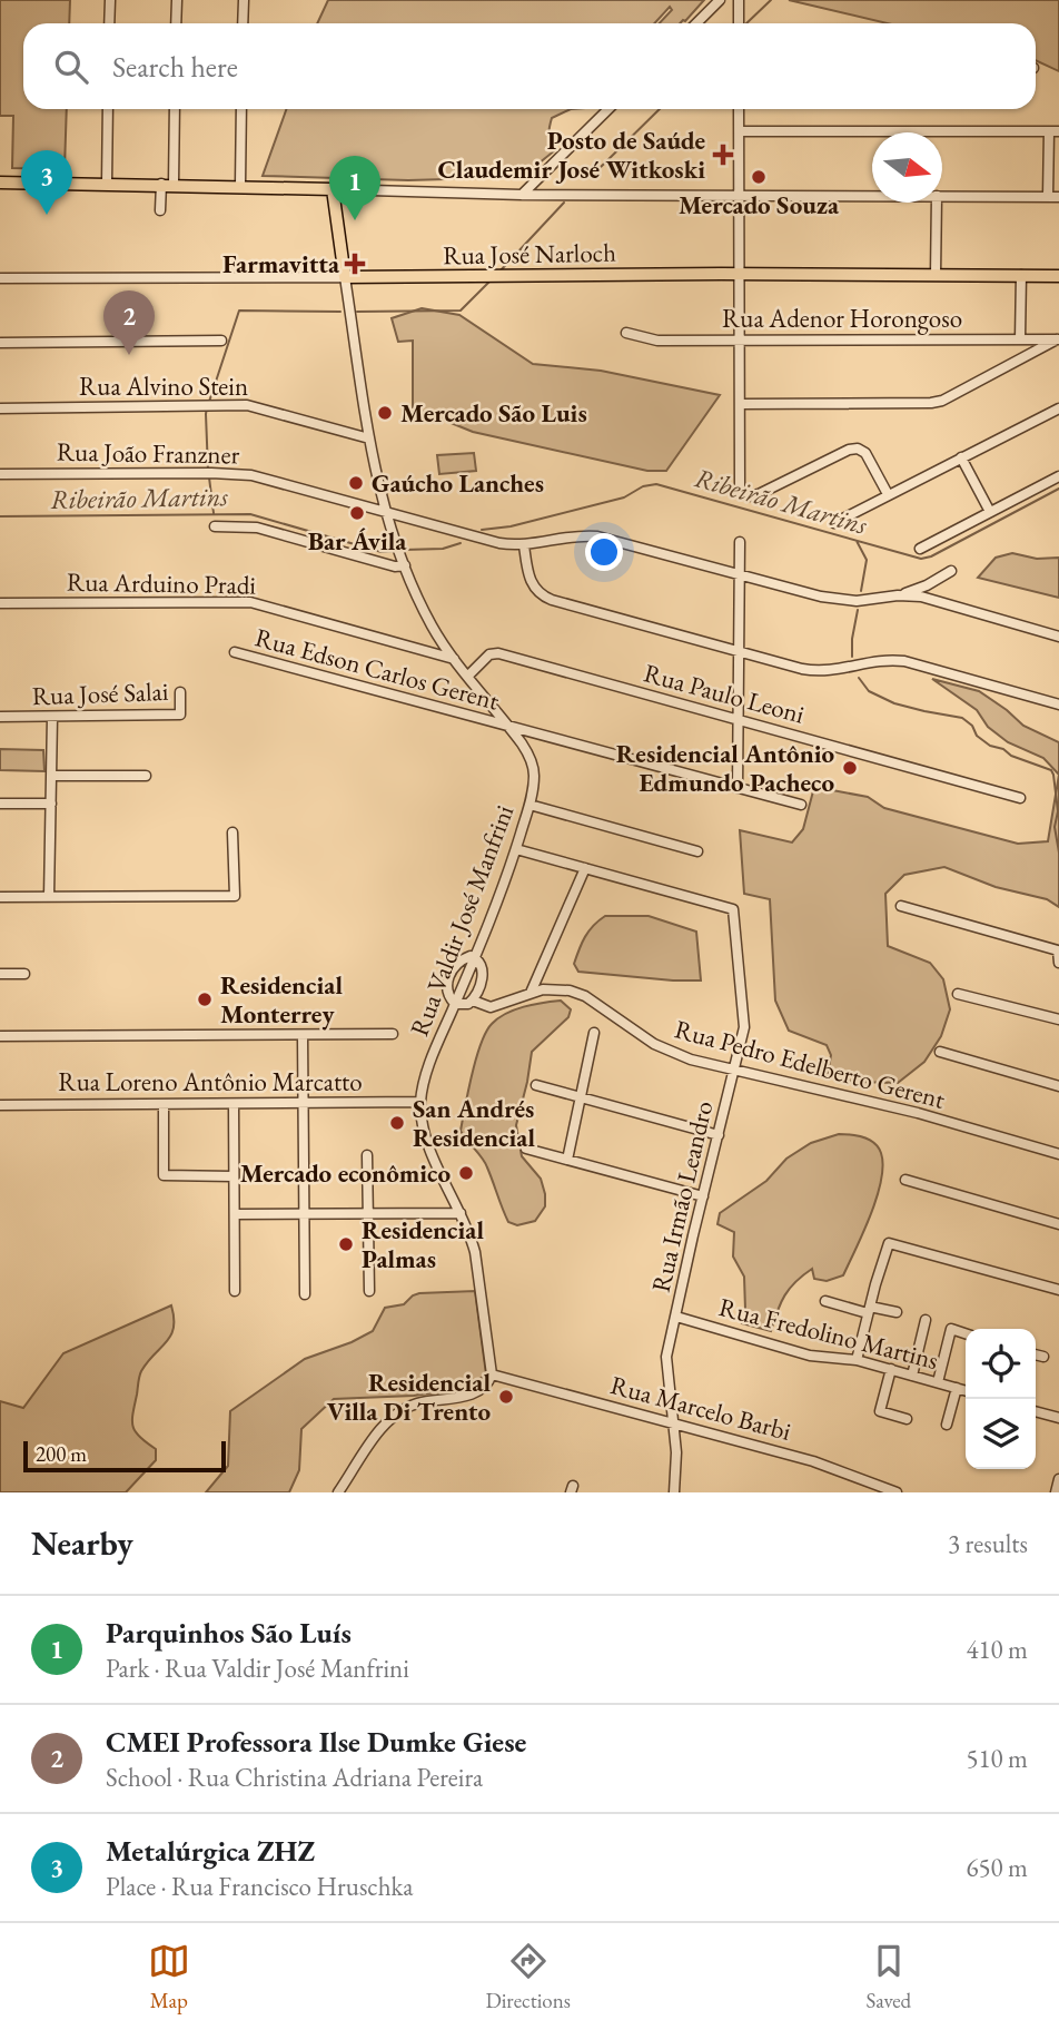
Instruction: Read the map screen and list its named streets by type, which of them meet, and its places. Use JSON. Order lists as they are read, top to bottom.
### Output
{
  "streets": {
    "main road": ["Rua José Narloch", "Rua Valdir José Manfrini"],
    "street": [
      "Rua Adenor Horongoso",
      "Rua Alvino Stein",
      "Rua João Franzner",
      "Rua Arduino Pradi",
      "Rua Edson Carlos Gerent",
      "Rua José Salai",
      "Rua Paulo Leoni",
      "Rua Pedro Edelberto Gerent",
      "Rua Loreno Antônio Marcatto",
      "Rua Irmão Leandro",
      "Rua Fredolino Martins",
      "Rua Marcelo Barbi"
    ]
  },
  "crossings": [
    ["Rua José Narloch", "Rua Valdir José Manfrini"],
    ["Rua Alvino Stein", "Rua Valdir José Manfrini"],
    ["Rua João Franzner", "Rua Valdir José Manfrini"],
    ["Rua Arduino Pradi", "Rua Valdir José Manfrini"],
    ["Rua Edson Carlos Gerent", "Rua Valdir José Manfrini"],
    ["Rua Paulo Leoni", "Rua Valdir José Manfrini"],
    ["Rua Valdir José Manfrini", "Rua Pedro Edelberto Gerent"],
    ["Rua Valdir José Manfrini", "Rua Loreno Antônio Marcatto"],
    ["Rua Valdir José Manfrini", "Rua Marcelo Barbi"],
    ["Rua Pedro Edelberto Gerent", "Rua Irmão Leandro"],
    ["Rua Irmão Leandro", "Rua Fredolino Martins"],
    ["Rua Irmão Leandro", "Rua Marcelo Barbi"]
  ],
  "water": ["Ribeirão Martins"],
  "places": {
    "health": ["Posto de Saúde Claudemir José Witkoski", "Farmavitta"],
    "other": [
      "Mercado Souza",
      "Mercado São Luis",
      "Gaúcho Lanches",
      "Bar Ávila",
      "Residencial Antônio Edmundo Pacheco",
      "Residencial Monterrey",
      "San Andrés Residencial",
      "Mercado econômico",
      "Residencial Palmas",
      "Residencial Villa Di Trento"
    ]
  },
  "scale_bar": "200 m",
  "north": "right",
  "page": {
    "search": "Search here",
    "pins": ["3", "1", "2"],
    "scale": "200 m",
    "heading": ["Nearby", "3 results"],
    "list": [
      {
        "mark": "1",
        "name": "Parquinhos São Luís",
        "note": "Park · Rua Valdir José Manfrini",
        "value": "410 m"
      },
      {
        "mark": "2",
        "name": "CMEI Professora Ilse Dumke Giese",
        "note": "School · Rua Christina Adriana Pereira",
        "value": "510 m"
      },
      {
        "mark": "3",
        "name": "Metalúrgica ZHZ",
        "note": "Place · Rua Francisco Hruschka",
        "value": "650 m"
      }
    ],
    "nav": ["Map", "Directions", "Saved"]
  }
}
